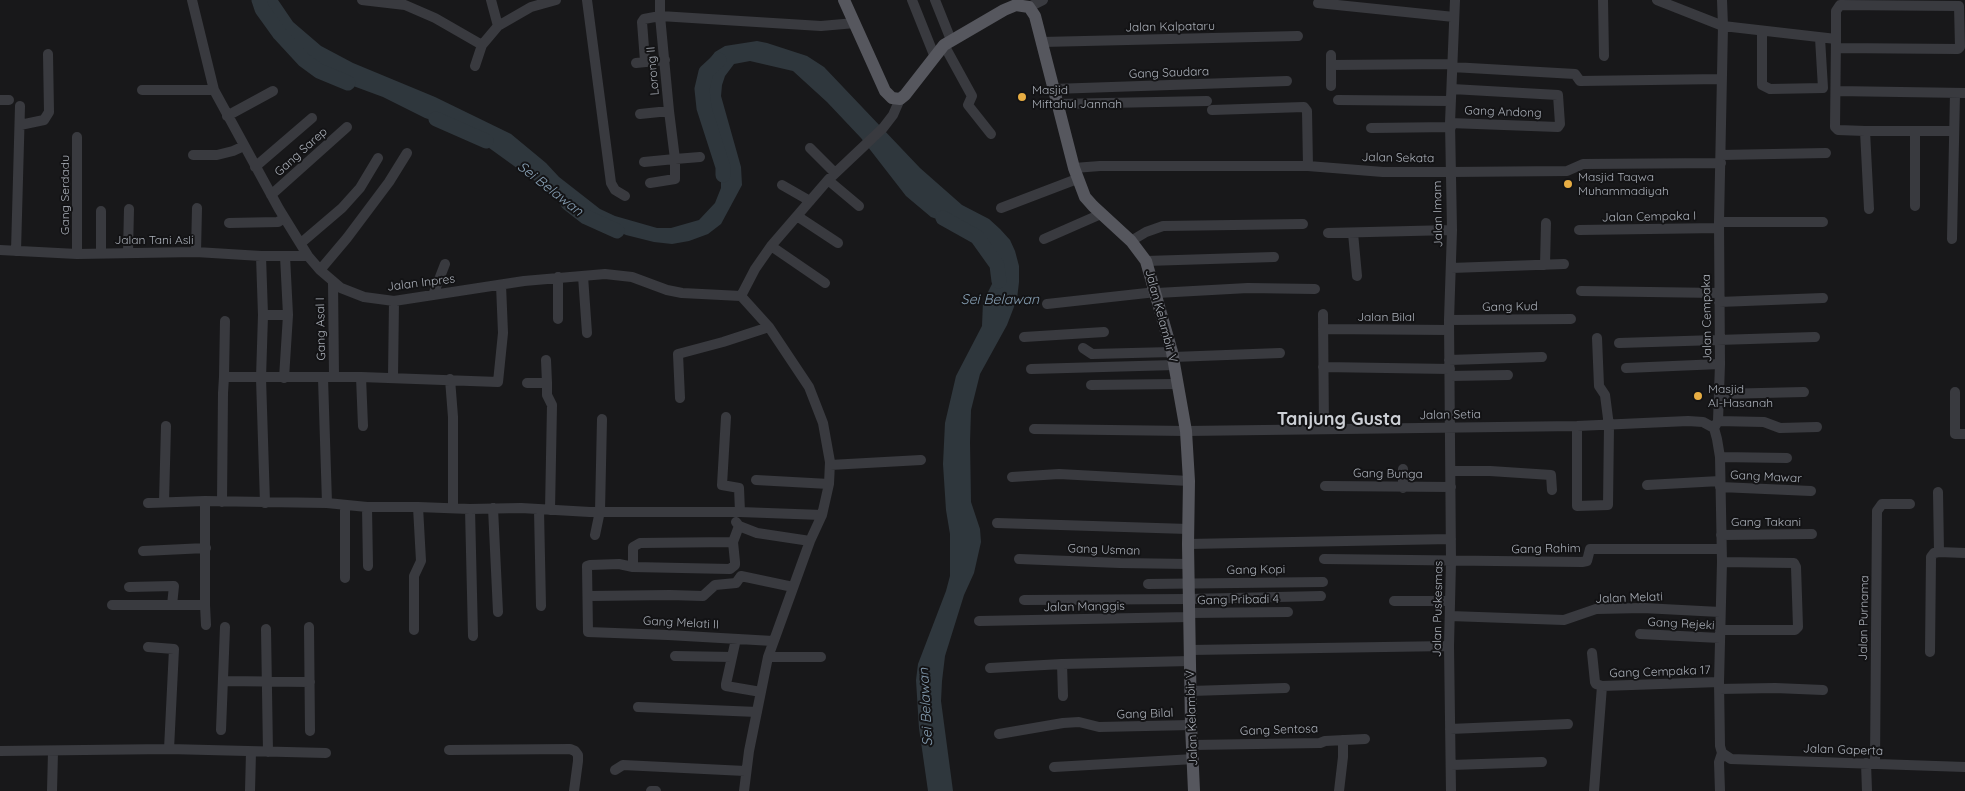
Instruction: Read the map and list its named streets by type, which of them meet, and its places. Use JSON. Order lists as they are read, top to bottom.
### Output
{
  "streets": {
    "main road": ["Jalan Kelambir V"],
    "street": [
      "Jalan Kalpataru",
      "Lorong II",
      "Gang Saudara",
      "Gang Andong",
      "Gang Sarep",
      "Jalan Sekata",
      "Gang Serdadu",
      "Jalan Imam",
      "Jalan Cempaka I",
      "Jalan Tani Asli",
      "Jalan Inpres",
      "Gang Kud",
      "Jalan Bilal",
      "Jalan Cempaka",
      "Gang Asal I",
      "Jalan Setia",
      "Gang Bunga",
      "Gang Mawar",
      "Gang Takani",
      "Gang Rahim",
      "Gang Usman",
      "Gang Kopi",
      "Jalan Melati",
      "Gang Pribadi 4",
      "Jalan Manggis",
      "Jalan Puskesmas",
      "Jalan Purnama",
      "Gang Melati II",
      "Gang Rejeki",
      "Gang Cempaka 17",
      "Gang Bilal",
      "Gang Sentosa",
      "Jalan Gaperta"
    ]
  },
  "crossings": [
    ["Jalan Kalpataru", "Jalan Kelambir V"],
    ["Gang Saudara", "Jalan Kelambir V"],
    ["Gang Andong", "Jalan Imam"],
    ["Gang Sarep", "Jalan Inpres"],
    ["Jalan Sekata", "Jalan Imam"],
    ["Jalan Sekata", "Jalan Kelambir V"],
    ["Jalan Sekata", "Jalan Cempaka"],
    ["Gang Serdadu", "Jalan Tani Asli"],
    ["Jalan Imam", "Gang Kud"],
    ["Jalan Imam", "Jalan Bilal"],
    ["Jalan Imam", "Jalan Setia"],
    ["Jalan Imam", "Jalan Puskesmas"],
    ["Jalan Cempaka I", "Jalan Cempaka"],
    ["Jalan Tani Asli", "Jalan Inpres"],
    ["Jalan Inpres", "Gang Asal I"],
    ["Gang Kud", "Jalan Bilal"],
    ["Jalan Kelambir V", "Jalan Setia"],
    ["Jalan Kelambir V", "Gang Usman"],
    ["Jalan Kelambir V", "Gang Kopi"],
    ["Jalan Kelambir V", "Gang Pribadi 4"],
    ["Jalan Kelambir V", "Jalan Manggis"],
    ["Jalan Kelambir V", "Gang Bilal"],
    ["Jalan Kelambir V", "Gang Sentosa"],
    ["Jalan Cempaka", "Jalan Setia"],
    ["Jalan Cempaka", "Gang Mawar"],
    ["Jalan Cempaka", "Gang Takani"],
    ["Jalan Cempaka", "Gang Rahim"],
    ["Jalan Cempaka", "Jalan Melati"],
    ["Jalan Cempaka", "Gang Rejeki"],
    ["Jalan Cempaka", "Gang Cempaka 17"],
    ["Jalan Cempaka", "Jalan Gaperta"],
    ["Jalan Setia", "Jalan Puskesmas"],
    ["Gang Bunga", "Jalan Puskesmas"],
    ["Gang Rahim", "Jalan Puskesmas"],
    ["Jalan Melati", "Jalan Puskesmas"],
    ["Gang Pribadi 4", "Jalan Manggis"],
    ["Jalan Purnama", "Jalan Gaperta"]
  ],
  "districts": ["Tanjung Gusta"],
  "water": ["Sei Belawan"],
  "places": ["Masjid Miftahul Jannah", "Masjid Taqwa Muhammadiyah", "Masjid Al-Hasanah"]
}
